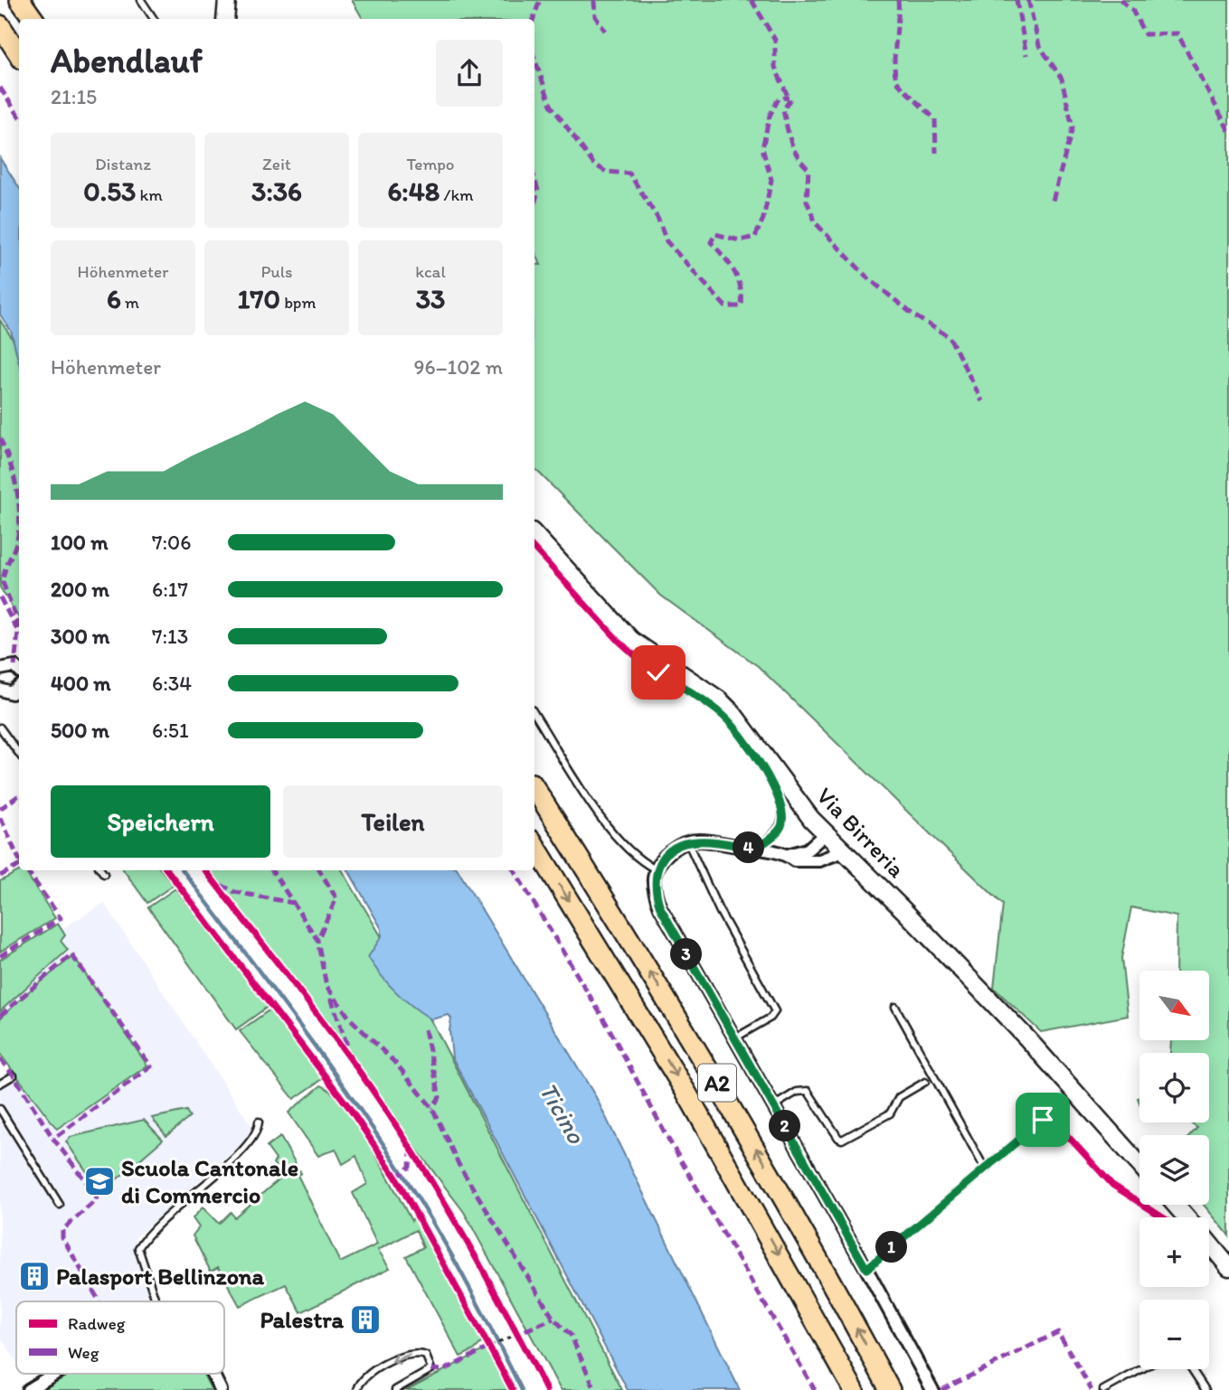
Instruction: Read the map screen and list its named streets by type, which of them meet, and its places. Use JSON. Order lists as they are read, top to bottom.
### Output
{
  "streets": {
    "highway": ["A2"],
    "street": ["Via Birreria"]
  },
  "water": ["Ticino"],
  "places": {
    "school or university": ["Scuola Cantonale di Commercio"],
    "building": ["Palasport Bellinzona", "Palestra"]
  },
  "legend": ["Radweg", "Weg"],
  "north": "bottom right",
  "page": {
    "heading": ["Abendlauf", "21:15"],
    "stats": [
      ["Distanz", "0.53 km"],
      ["Zeit", "3:36"],
      ["Tempo", "6:48 /km"],
      ["Höhenmeter", "6 m"],
      ["Puls", "170 bpm"],
      ["kcal", "33"]
    ],
    "chart": ["Höhenmeter", "96–102 m"],
    "list": [
      {
        "name": "100 m",
        "note": "7:06"
      },
      {
        "name": "200 m",
        "note": "6:17"
      },
      {
        "name": "300 m",
        "note": "7:13"
      },
      {
        "name": "400 m",
        "note": "6:34"
      },
      {
        "name": "500 m",
        "note": "6:51"
      }
    ],
    "buttons": ["Speichern", "Teilen"],
    "pins": [
      "4",
      "3",
      "2",
      "1"
    ],
    "map_buttons": ["+", "−"]
  }
}
